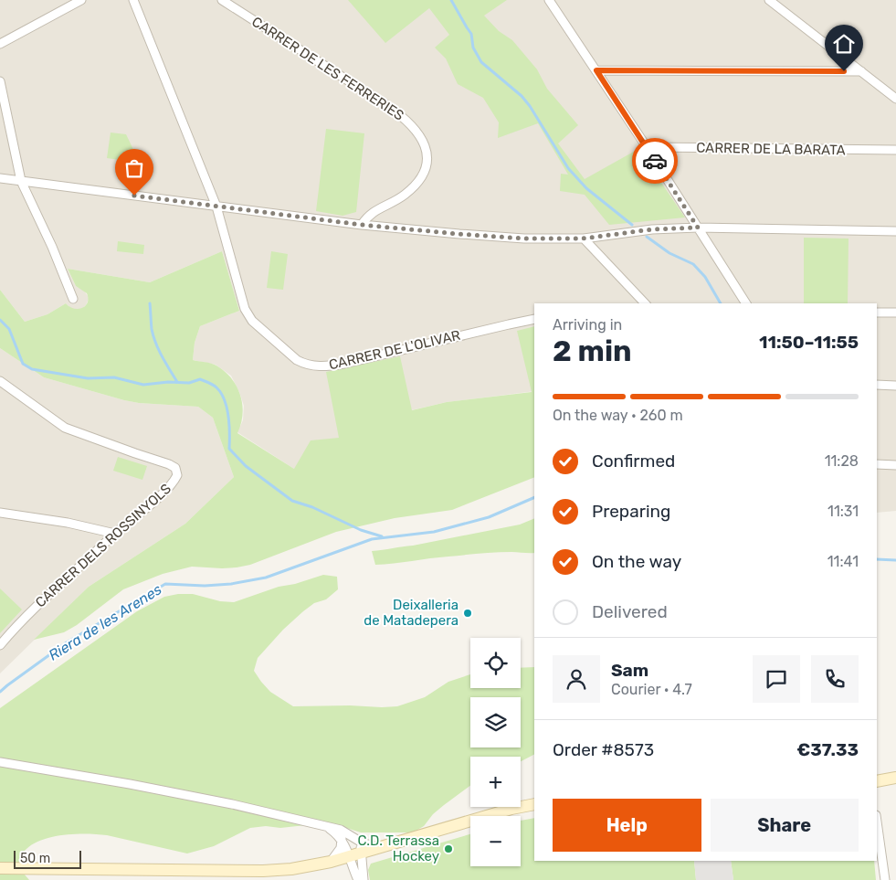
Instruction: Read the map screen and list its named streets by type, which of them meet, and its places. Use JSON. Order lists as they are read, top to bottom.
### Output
{
  "streets": {
    "street": [
      "CARRER DE LES FERRERIES",
      "CARRER DE LA BARATA",
      "CARRER DE L'OLIVAR",
      "CARRER DELS ROSSINYOLS"
    ]
  },
  "water": ["Riera de les Arenes"],
  "places": ["Deixalleria de Matadepera", "C.D. Terrassa Hockey"],
  "scale_bar": "50 m",
  "page": {
    "heading": ["2 min", "Arriving in", "11:50–11:55"],
    "panel": [
      "Sam",
      "Courier · 4.7",
      "Order #8573",
      "€37.33"
    ],
    "bar": "On the way · 260 m",
    "list": [
      ["Confirmed", "11:28"],
      ["Preparing", "11:31"],
      ["On the way", "11:41"],
      "Delivered"
    ],
    "map_buttons": ["+", "−"],
    "buttons": ["Help", "Share"],
    "scale": "50 m"
  }
}
